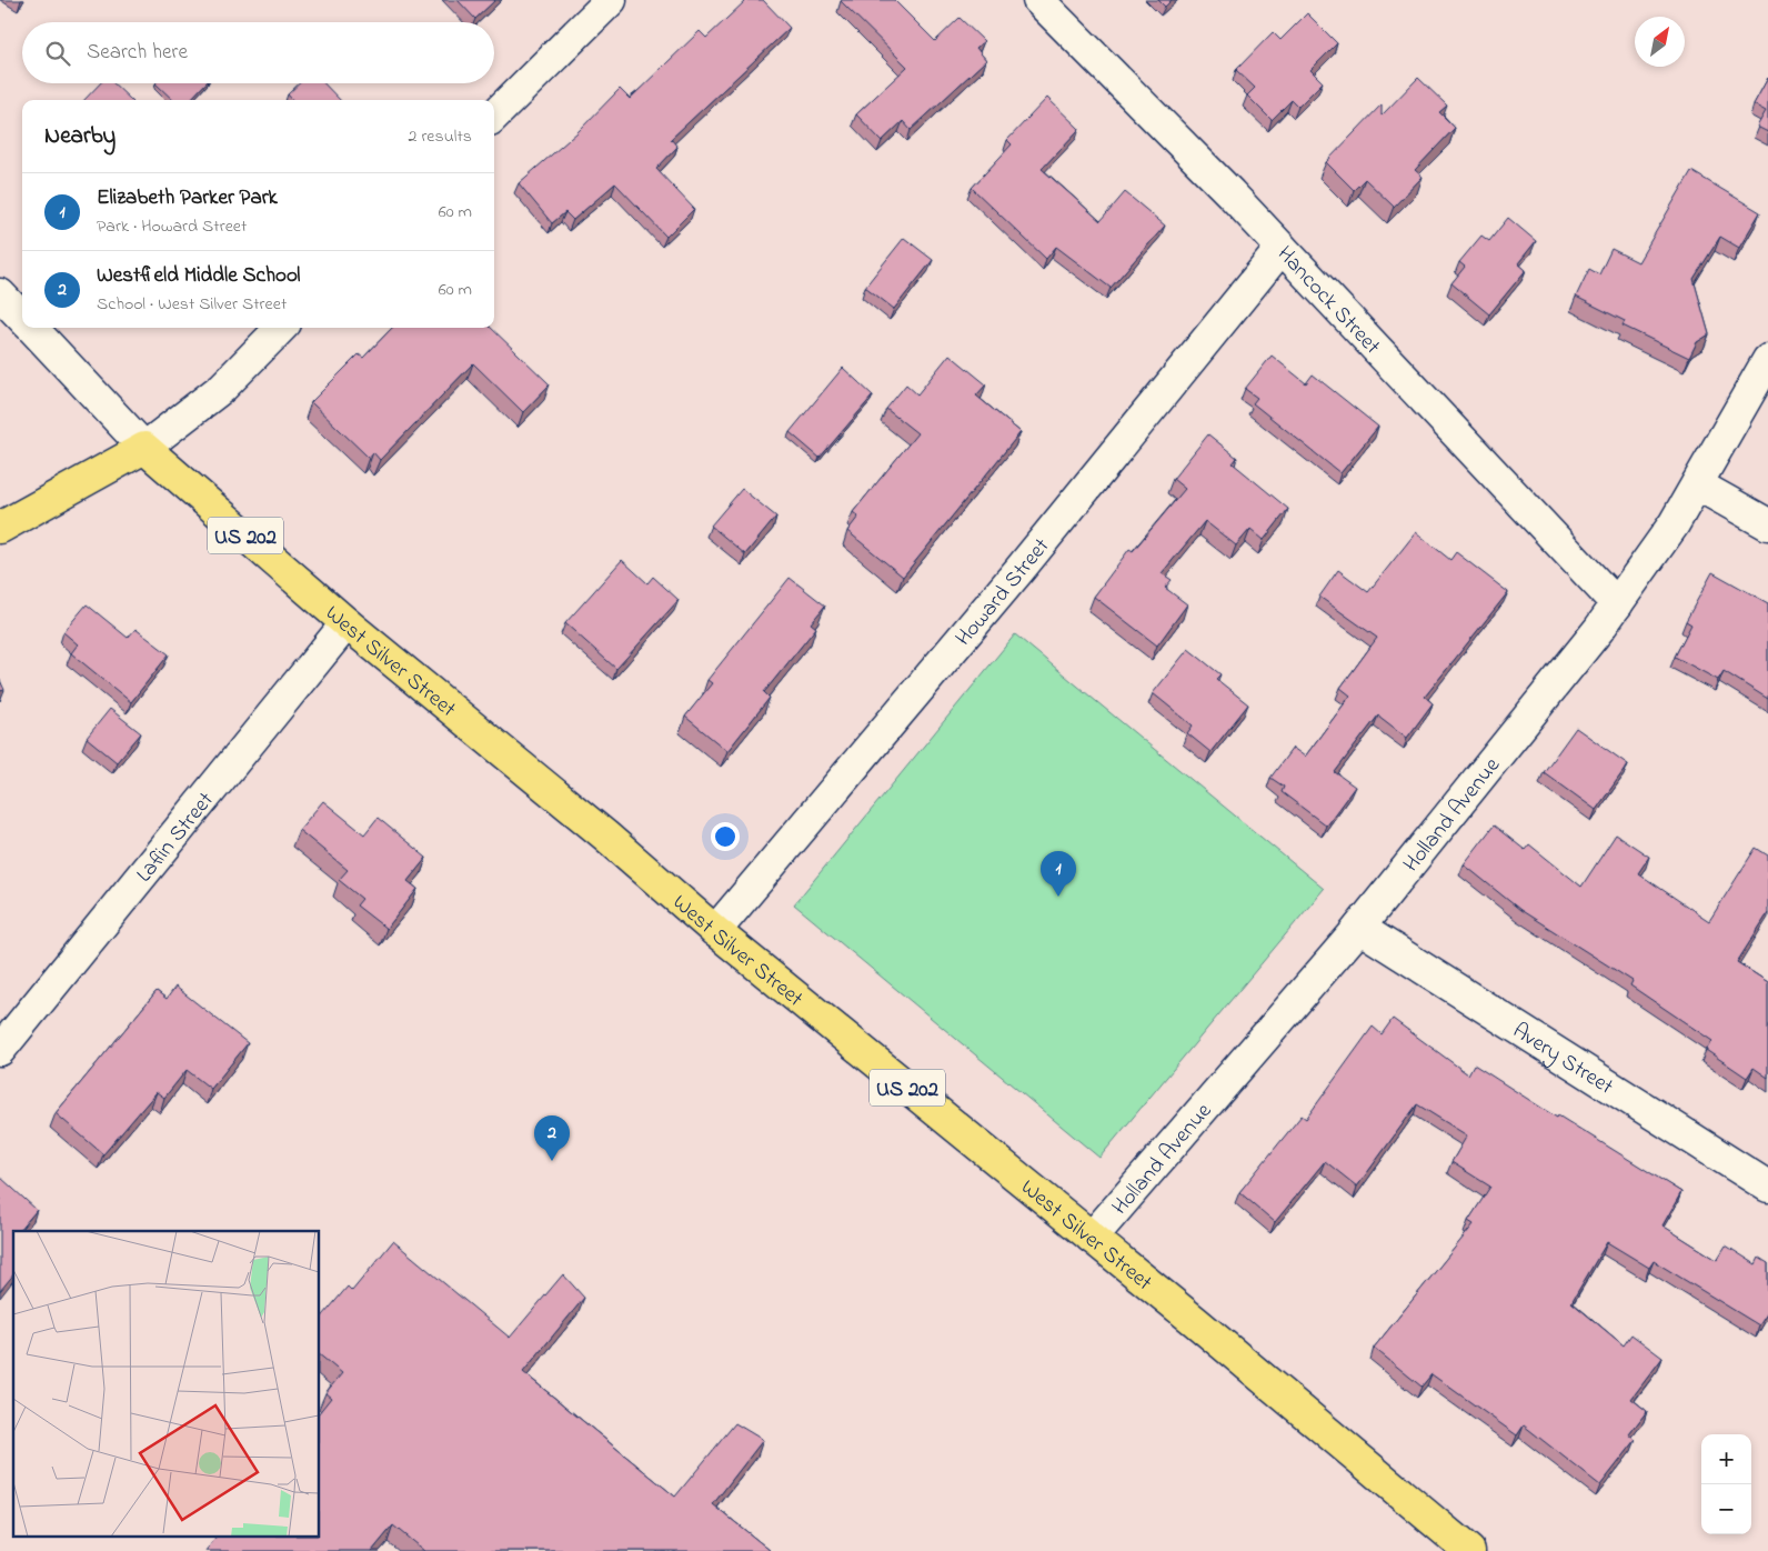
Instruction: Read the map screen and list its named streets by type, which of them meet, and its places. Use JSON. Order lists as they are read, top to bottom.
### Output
{
  "streets": {
    "highway": ["US 202", "West Silver Street"],
    "street": [
      "Hancock Street",
      "Howard Street",
      "Holland Avenue",
      "Laflin Street",
      "Avery Street"
    ]
  },
  "crossings": [
    ["Hancock Street", "Howard Street"],
    ["Hancock Street", "Holland Avenue"],
    ["Howard Street", "West Silver Street"],
    ["West Silver Street", "Holland Avenue"],
    ["West Silver Street", "Laflin Street"],
    ["Holland Avenue", "Avery Street"]
  ],
  "north": "top right",
  "page": {
    "search": "Search here",
    "heading": ["Nearby", "2 results"],
    "list": [
      {
        "mark": "1",
        "name": "Elizabeth Parker Park",
        "note": "Park · Howard Street",
        "value": "60 m"
      },
      {
        "mark": "2",
        "name": "Westfield Middle School",
        "note": "School · West Silver Street",
        "value": "60 m"
      }
    ],
    "pins": ["1", "2"],
    "map_buttons": ["+", "−"]
  }
}
